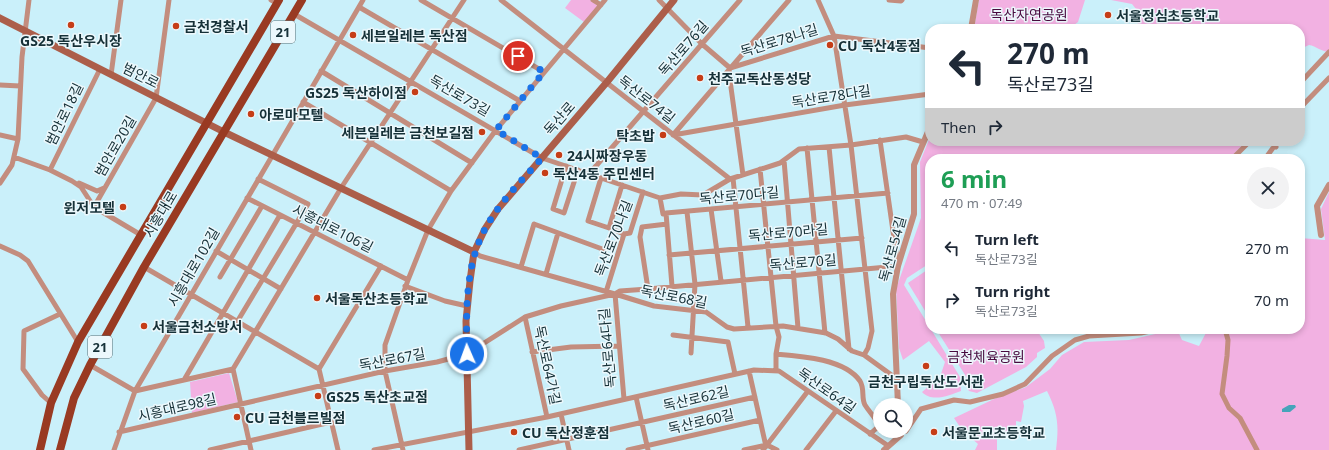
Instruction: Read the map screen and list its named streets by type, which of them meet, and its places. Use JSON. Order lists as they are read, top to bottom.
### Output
{
  "streets": {
    "main road": [
      "21",
      "범안로",
      "독산로",
      "시흥대로"
    ],
    "street": [
      "독산로78나길",
      "독산로76길",
      "독산로73길",
      "독산로78다길",
      "독산로74길",
      "범안로18길",
      "범안로20길",
      "독산로70다길",
      "시흥대로106길",
      "독산로70라길",
      "독산로70나길",
      "독산로54길",
      "독산로70길",
      "시흥대로102길",
      "독산로68길",
      "독산로64다길",
      "독산로67길",
      "독산로64가길",
      "독산로64길",
      "독산로62길",
      "시흥대로98길",
      "독산로60길"
    ]
  },
  "crossings": [
    ["독산로78나길", "독산로74길"],
    ["독산로76길", "독산로73길"],
    ["독산로76길", "독산로74길"],
    ["범안로", "범안로18길"],
    ["범안로", "독산로"],
    ["범안로", "범안로20길"],
    ["범안로", "시흥대로"],
    ["범안로", "독산로70길"],
    ["범안로", "시흥대로102길"],
    ["독산로73길", "독산로74길"],
    ["독산로73길", "독산로"],
    ["독산로73길", "시흥대로"],
    ["독산로73길", "독산로70나길"],
    ["독산로78다길", "독산로74길"],
    ["독산로74길", "독산로"],
    ["독산로", "독산로70길"],
    ["독산로", "독산로67길"],
    ["독산로", "독산로64길"],
    ["시흥대로106길", "시흥대로102길"],
    ["독산로70나길", "독산로70길"],
    ["독산로54길", "독산로70길"],
    ["독산로54길", "독산로68길"],
    ["독산로70길", "독산로68길"],
    ["독산로70길", "독산로64다길"],
    ["시흥대로102길", "시흥대로98길"],
    ["독산로68길", "독산로64다길"],
    ["독산로64다길", "독산로64길"],
    ["독산로67길", "시흥대로98길"],
    ["독산로64가길", "독산로64길"]
  ],
  "parks": ["독산자연공원", "금천체육공원"],
  "places": [
    "서울정심초등학교",
    "GS25 독산우시장",
    "금천경찰서",
    "세븐일레븐 독산점",
    "CU 독산4동점",
    "천주교독산동성당",
    "GS25 독산하이점",
    "아로마모텔",
    "세븐일레븐 금천보길점",
    "탁초밥",
    "24시짜장우동",
    "독산4동 주민센터",
    "윈저모텔",
    "서울독산초등학교",
    "서울금천소방서",
    "금천구립독산도서관",
    "GS25 독산초교점",
    "CU 금천블르빌점",
    "CU 독산정훈점",
    "서울문교초등학교"
  ],
  "page": {
    "turn": ["270 m", "독산로73길"],
    "then": "Then",
    "heading": ["6 min", "470 m · 07:49"],
    "list": [
      {
        "name": "Turn left",
        "note": "독산로73길",
        "value": "270 m"
      },
      {
        "name": "Turn right",
        "note": "독산로73길",
        "value": "70 m"
      }
    ]
  }
}
